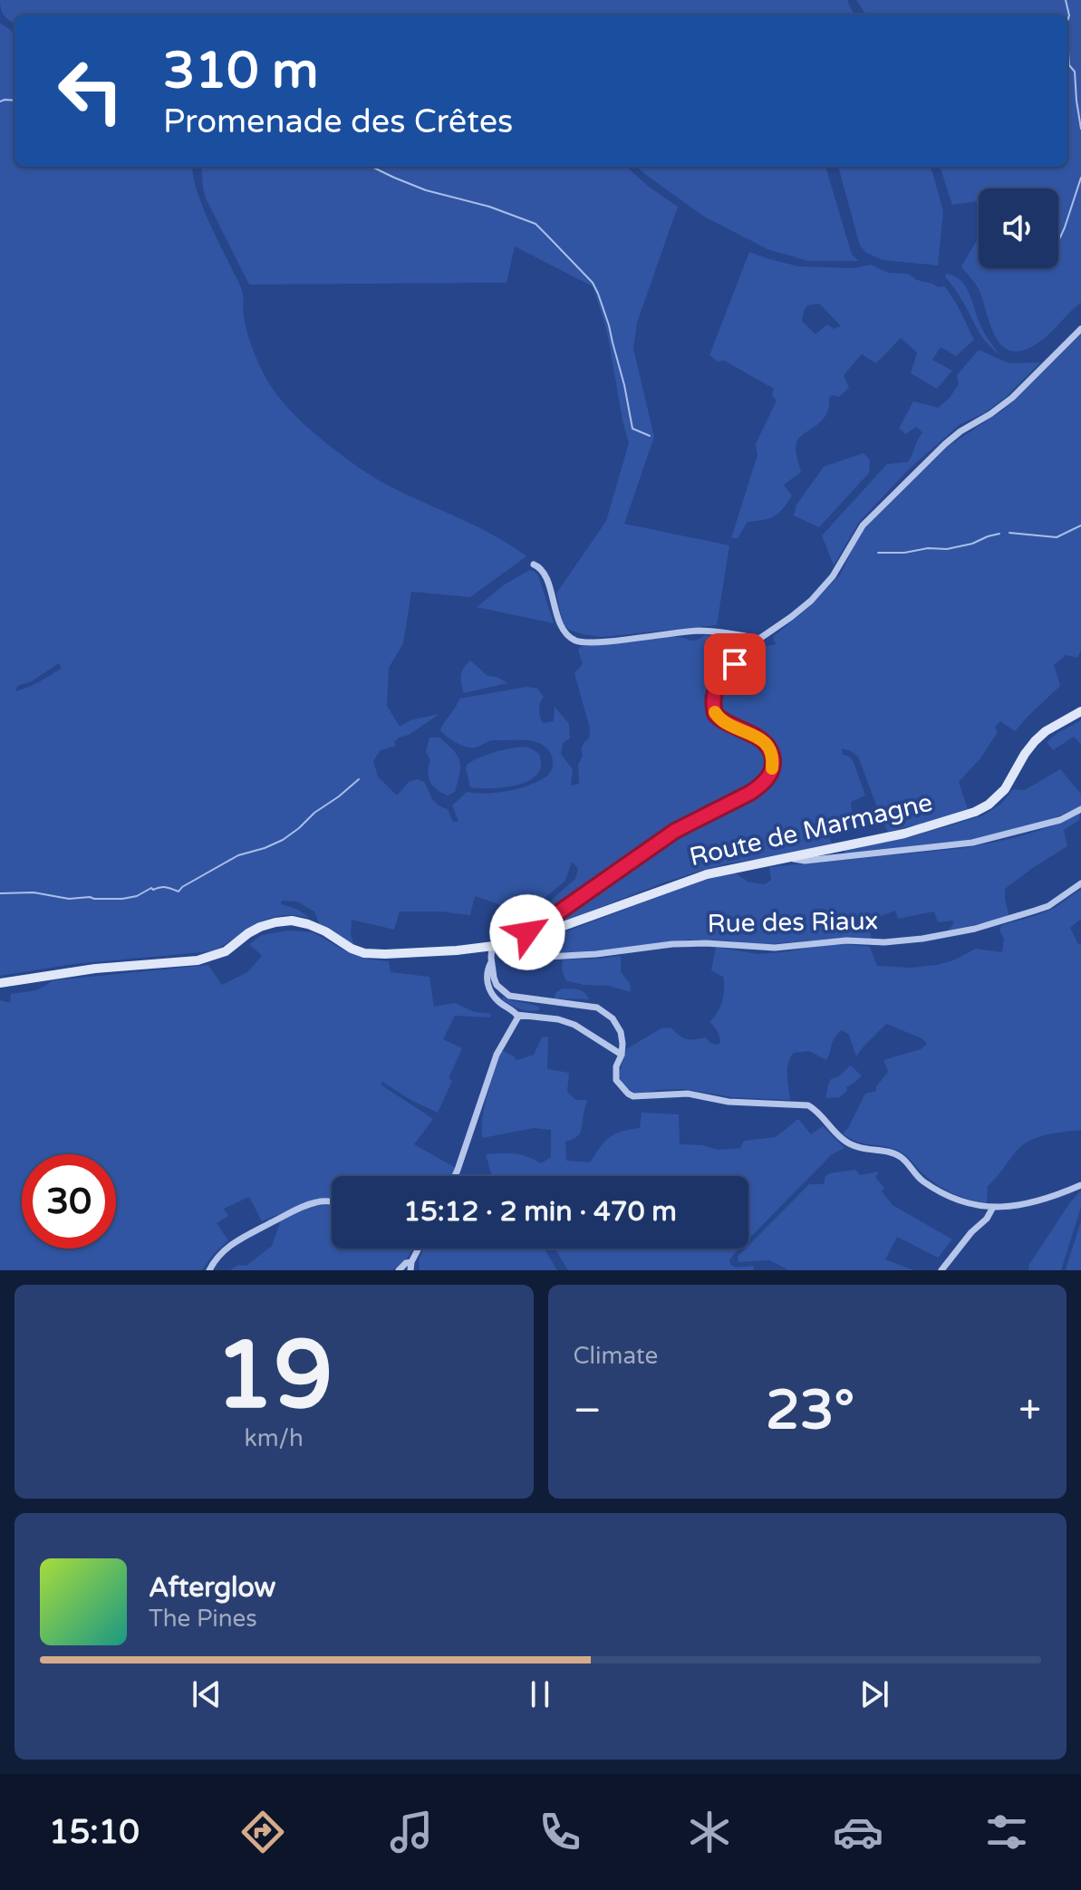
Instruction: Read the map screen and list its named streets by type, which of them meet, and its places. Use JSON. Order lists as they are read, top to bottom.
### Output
{
  "streets": {
    "street": ["Route de Marmagne", "Rue des Riaux"]
  },
  "crossings": [
    ["Route de Marmagne", "Rue des Riaux"]
  ],
  "page": {
    "turn": ["310 m", "Promenade des Crêtes"],
    "limit": "30",
    "trip": "15:12 · 2 min · 470 m",
    "tile": [
      ["19", "km/h"],
      "Climate"
    ],
    "heat": ["−", "23°", "+"],
    "song": ["Afterglow", "The Pines"],
    "tabs": "15:10"
  }
}
